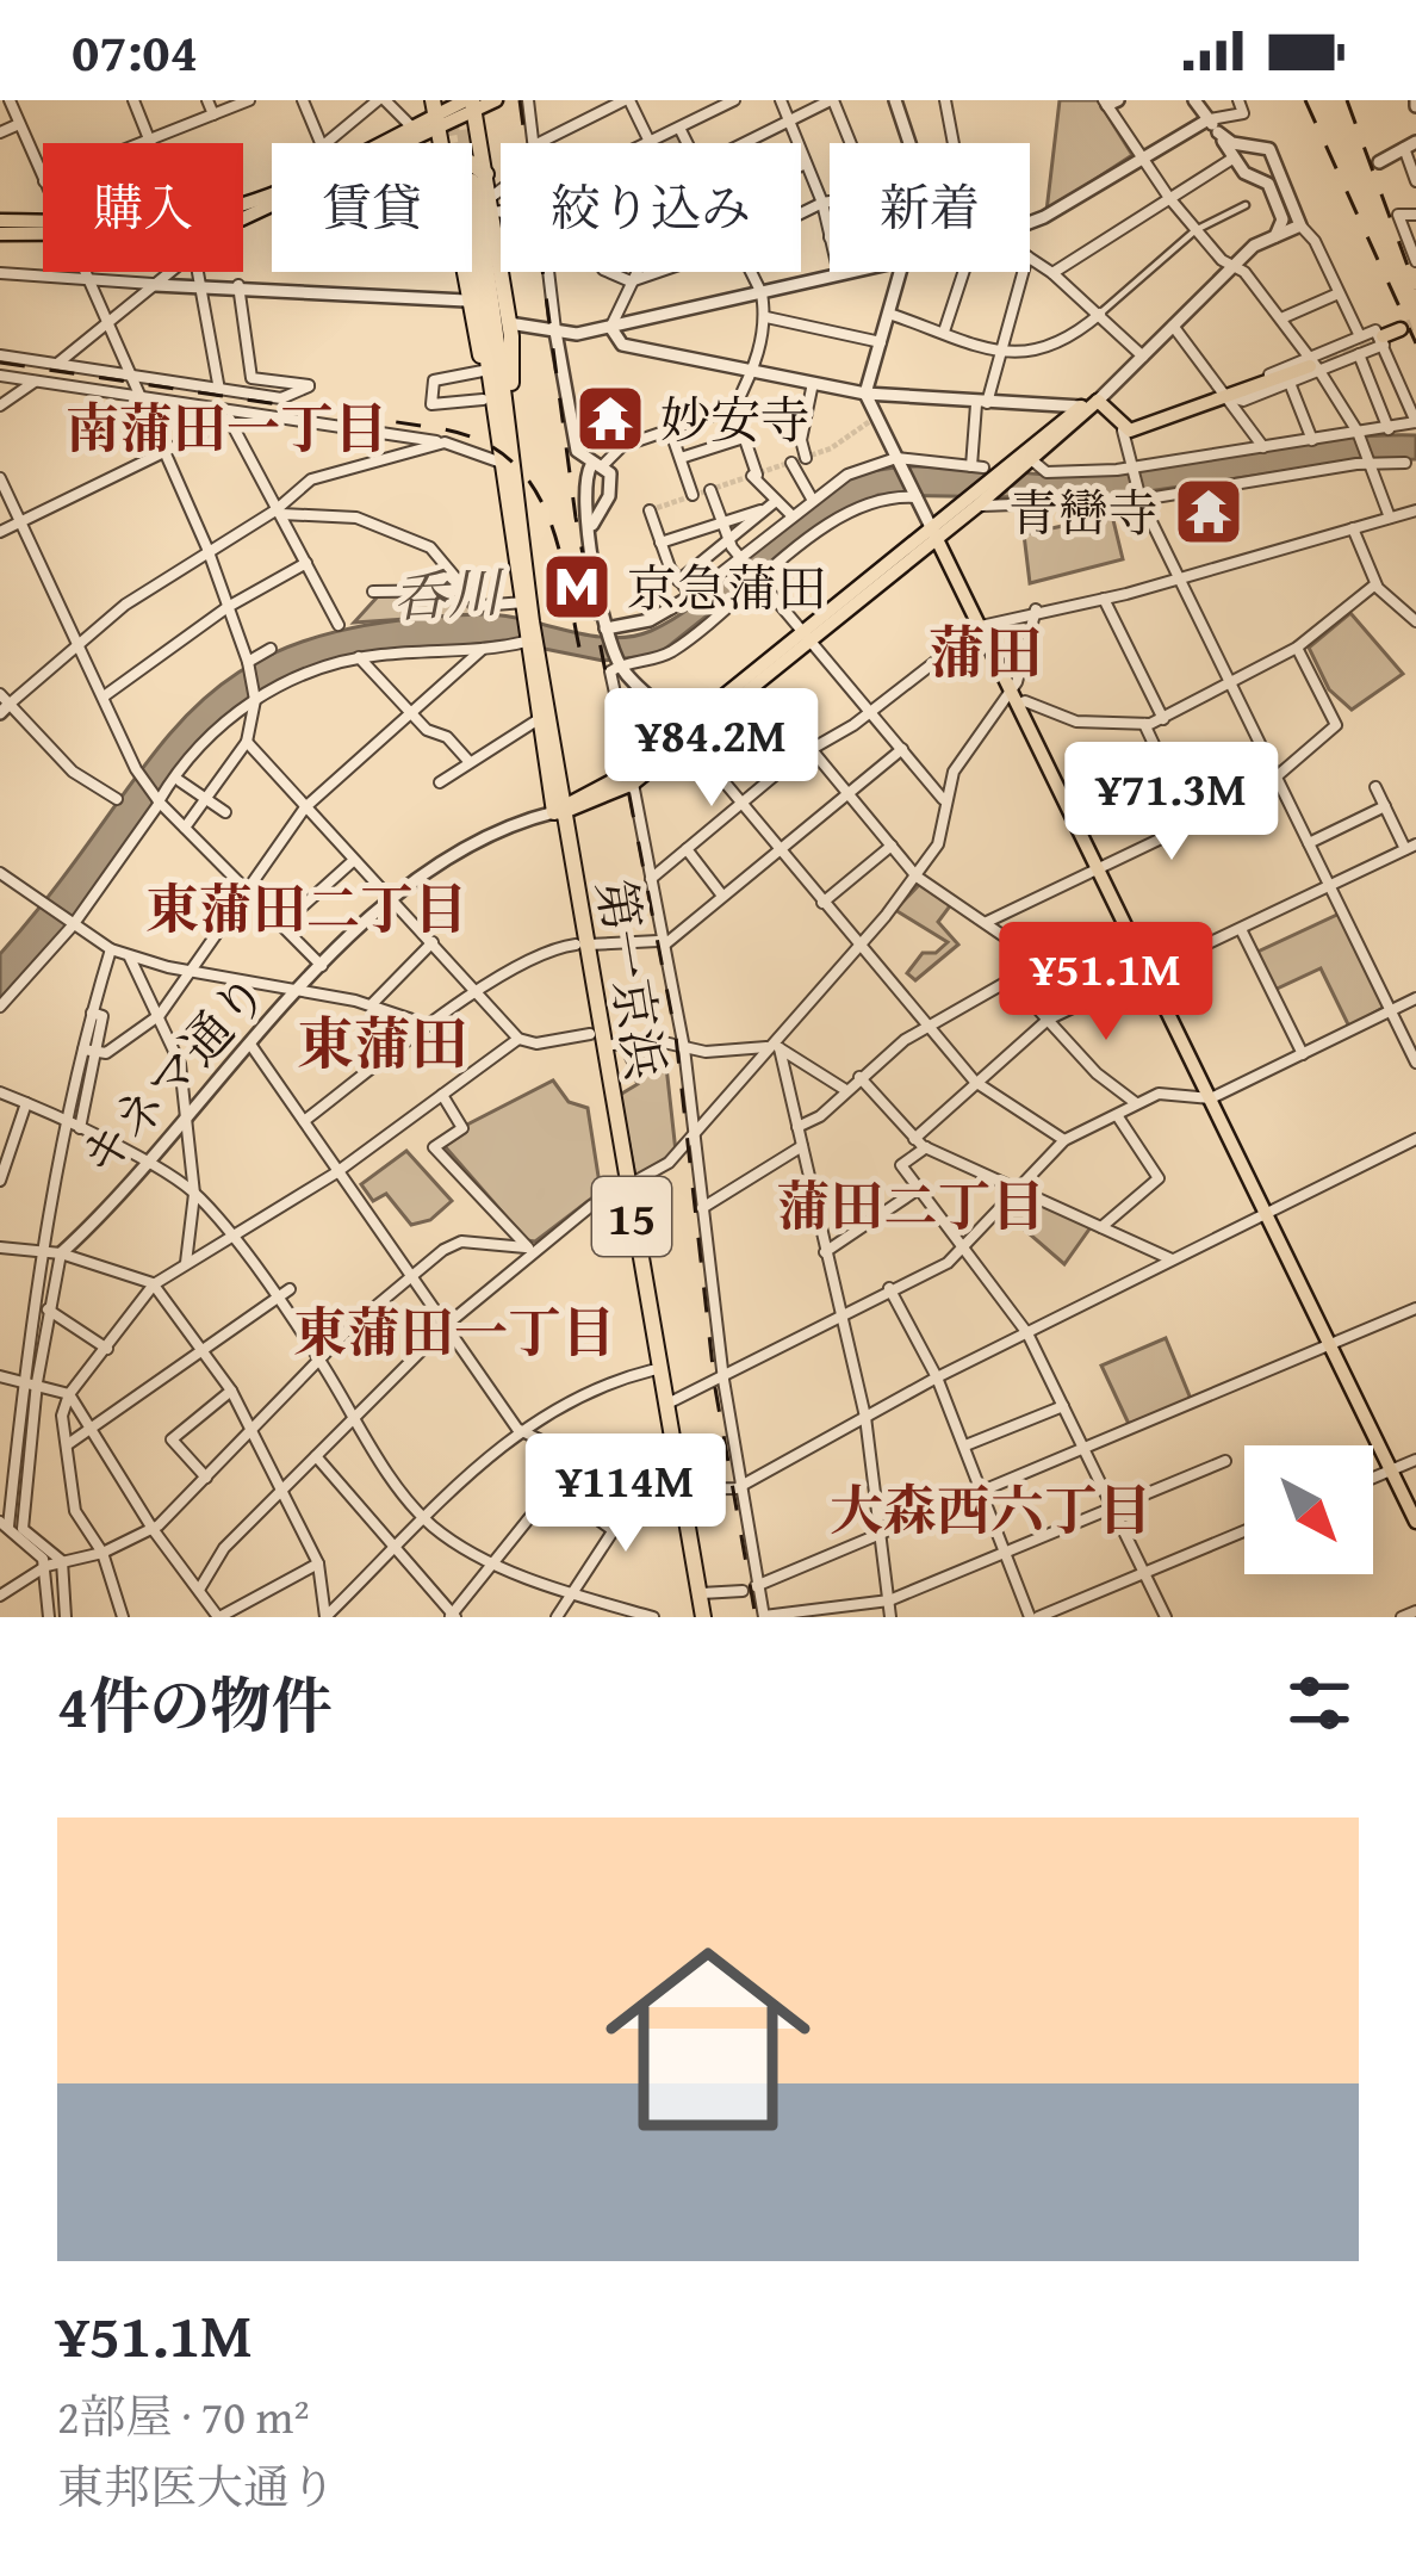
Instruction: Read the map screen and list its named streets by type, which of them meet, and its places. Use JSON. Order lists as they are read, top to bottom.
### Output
{
  "streets": {
    "highway": ["第一京浜", "15"],
    "street": ["キネマ通り"]
  },
  "crossings": [
    ["第一京浜", "キネマ通り"]
  ],
  "districts": [
    "南蒲田一丁目",
    "蒲田",
    "東蒲田二丁目",
    "東蒲田",
    "蒲田二丁目",
    "東蒲田一丁目",
    "大森西六丁目"
  ],
  "water": ["呑川"],
  "places": {
    "temple": ["妙安寺", "青巒寺"],
    "metro station": ["京急蒲田"]
  },
  "north": "bottom right",
  "page": {
    "status": "07:04",
    "chip": [
      "購入",
      "賃貸",
      "絞り込み",
      "新着"
    ],
    "price": [
      "¥84.2M",
      "¥71.3M",
      "¥51.1M",
      "¥114M"
    ],
    "heading": "4件の物件",
    "list": [
      {
        "name": "¥51.1M",
        "note": "2部屋 · 70 m² · 東邦医大通り"
      }
    ]
  }
}
